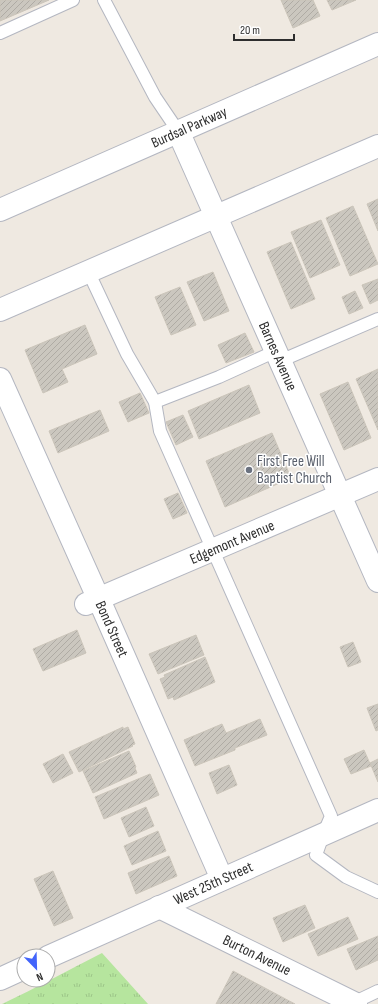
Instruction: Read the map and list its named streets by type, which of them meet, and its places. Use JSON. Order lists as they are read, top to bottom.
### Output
{
  "streets": {
    "street": [
      "Burdsal Parkway",
      "Barnes Avenue",
      "Edgemont Avenue",
      "Bond Street",
      "West 25th Street",
      "Burton Avenue"
    ]
  },
  "crossings": [
    ["Burdsal Parkway", "Barnes Avenue"],
    ["Barnes Avenue", "Edgemont Avenue"],
    ["Edgemont Avenue", "Bond Street"],
    ["Bond Street", "West 25th Street"],
    ["West 25th Street", "Burton Avenue"]
  ],
  "places": ["First Free Will Baptist Church"],
  "scale_bar": "20 m",
  "north": "bottom right"
}
